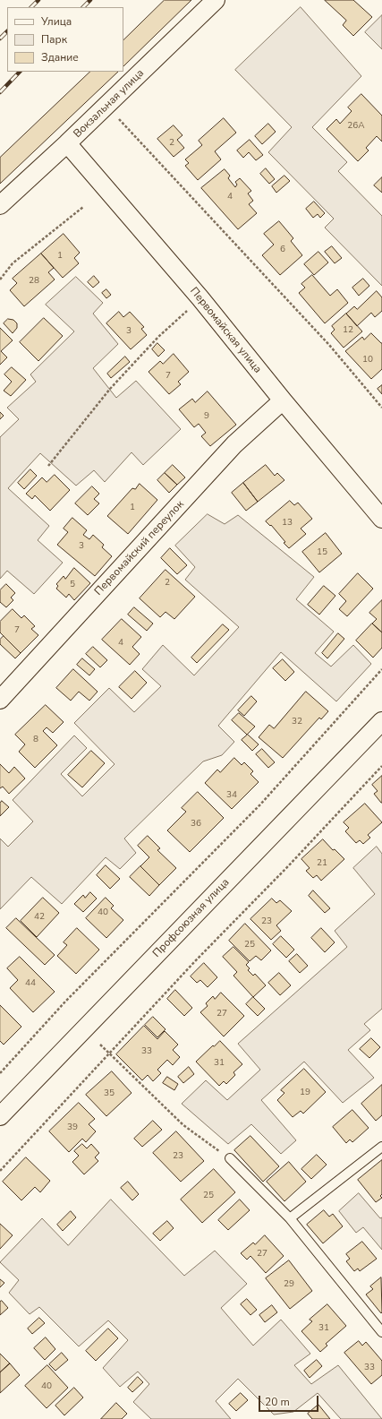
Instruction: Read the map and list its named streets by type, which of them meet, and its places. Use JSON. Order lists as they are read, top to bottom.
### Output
{
  "streets": {
    "street": [
      "Вокзальная улица",
      "Первомайская улица",
      "Первомайский переулок",
      "Профсоюзная улица"
    ]
  },
  "crossings": [
    ["Вокзальная улица", "Первомайская улица"],
    ["Первомайская улица", "Первомайский переулок"]
  ],
  "house_numbers": [
    "26А",
    "2",
    "4",
    "6",
    "1",
    "28",
    "12",
    "3",
    "10",
    "7",
    "9",
    "1",
    "13",
    "3",
    "15",
    "2",
    "5",
    "7",
    "4",
    "32",
    "8",
    "34",
    "36",
    "21",
    "40",
    "42",
    "23",
    "25",
    "44",
    "27",
    "33",
    "31",
    "19",
    "35",
    "39",
    "23",
    "25",
    "27",
    "29",
    "31",
    "33",
    "40"
  ],
  "legend": ["Улица", "Парк", "Здание"],
  "scale_bar": "20 m"
}
